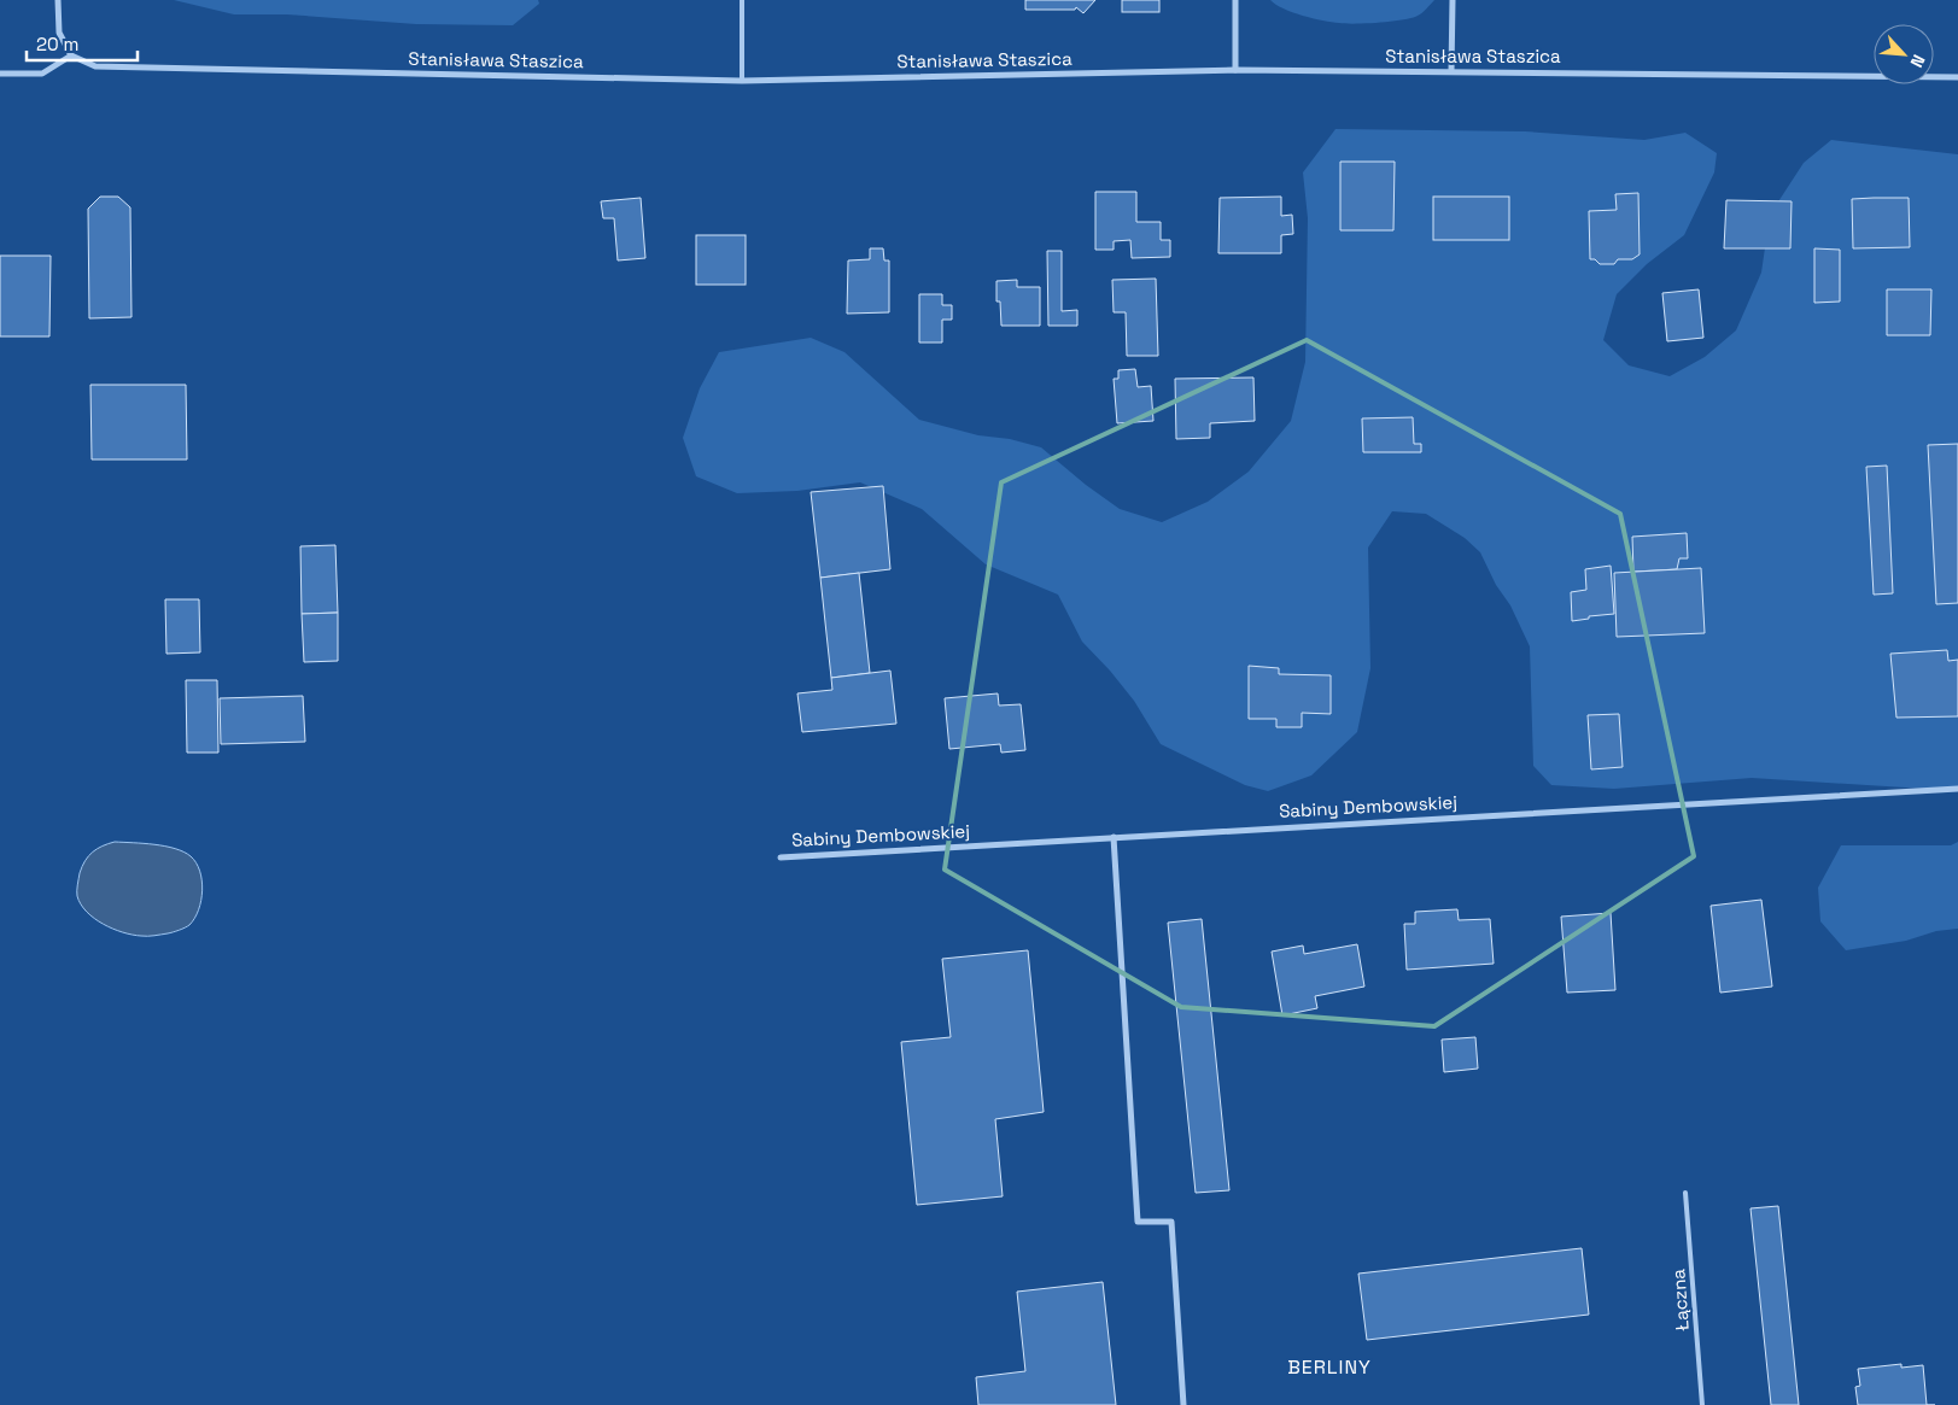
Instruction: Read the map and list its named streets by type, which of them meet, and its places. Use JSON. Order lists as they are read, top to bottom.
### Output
{
  "streets": {
    "street": ["Stanisława Staszica", "Sabiny Dembowskiej"],
    "lane": ["Łączna"]
  },
  "districts": ["BERLINY"],
  "scale_bar": "20 m",
  "north": "bottom right"
}
